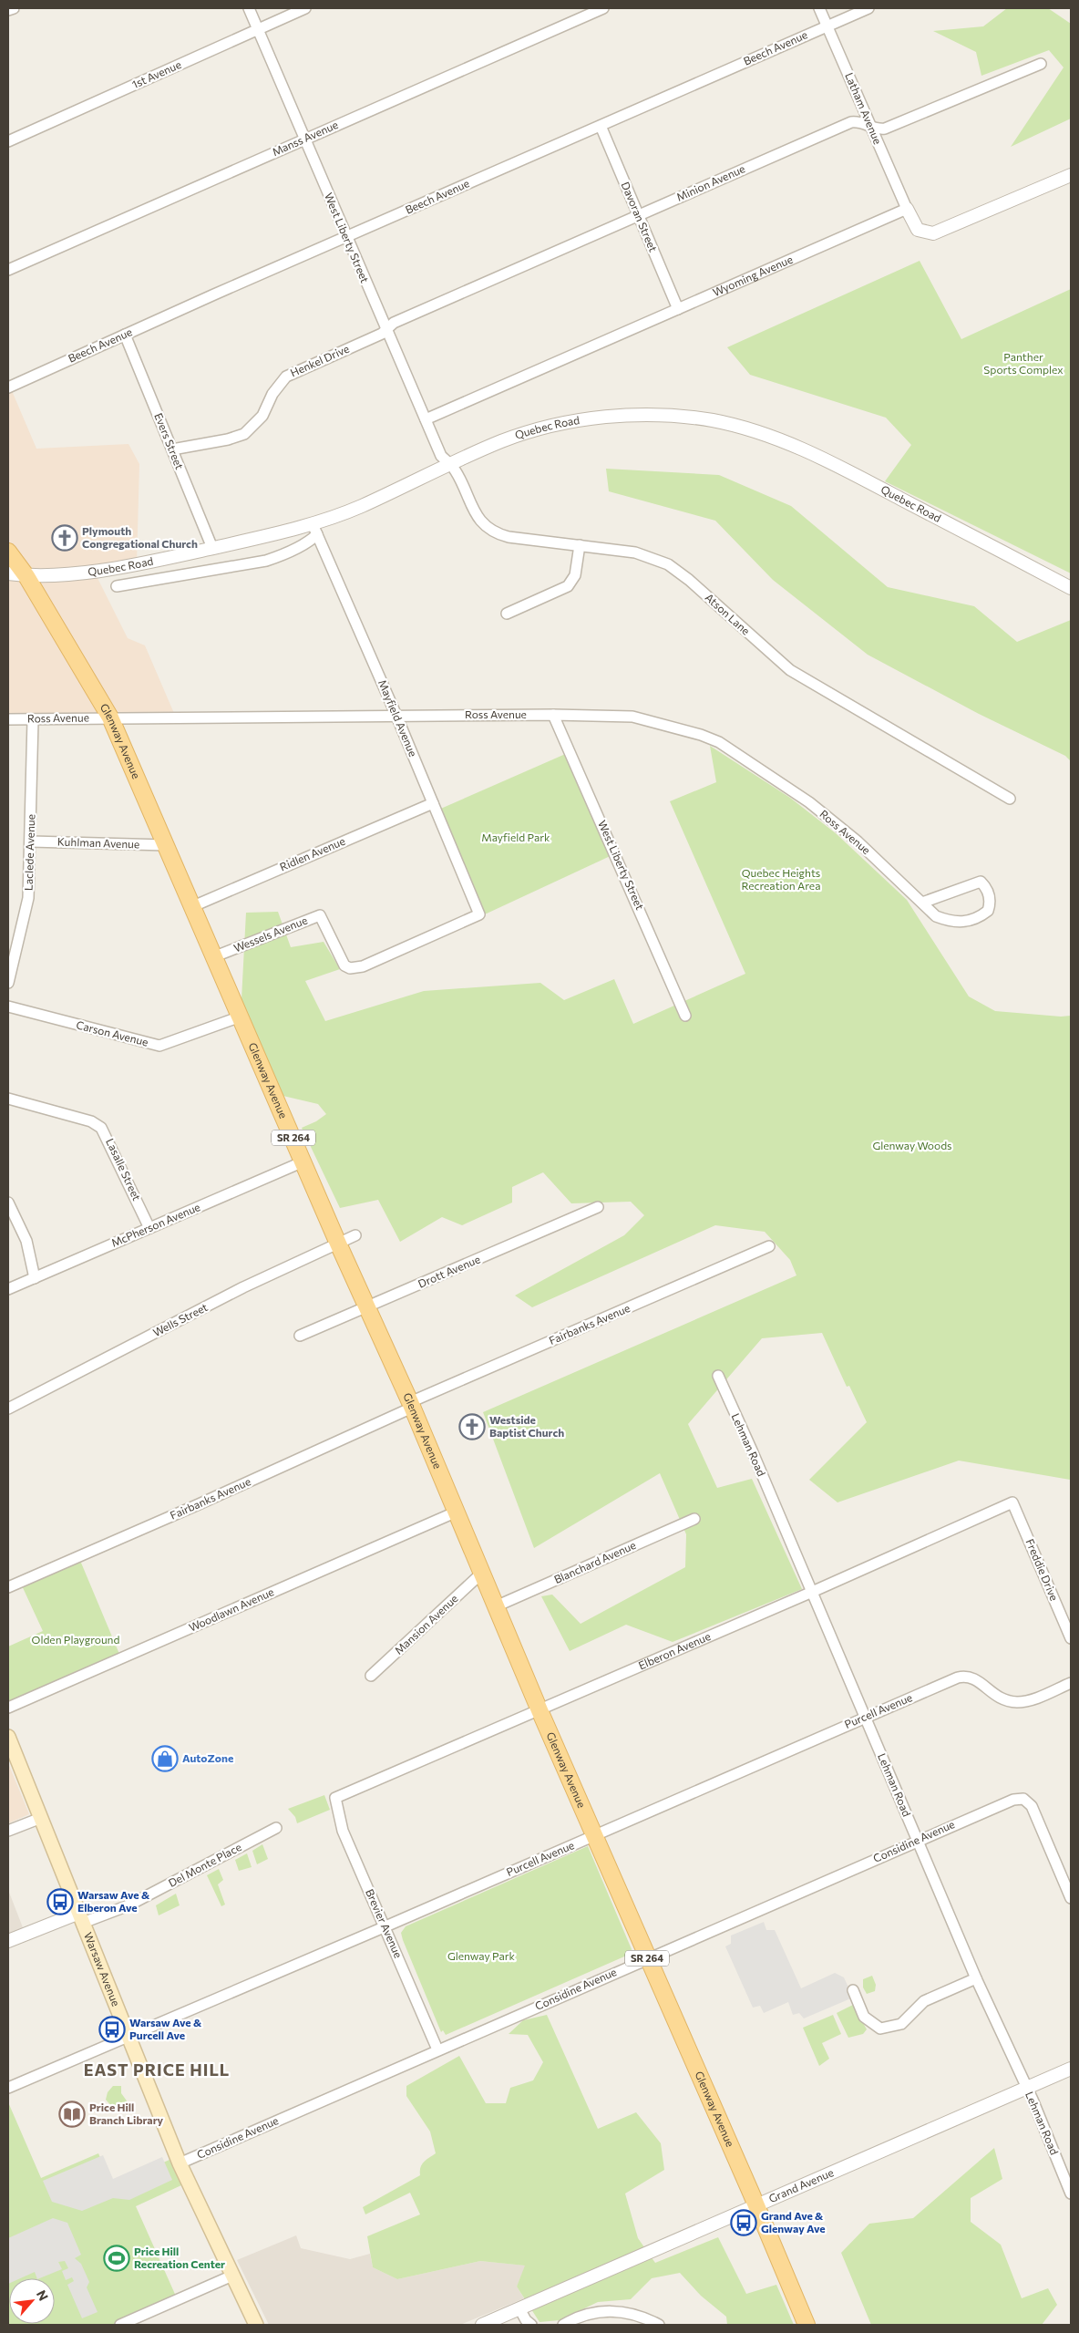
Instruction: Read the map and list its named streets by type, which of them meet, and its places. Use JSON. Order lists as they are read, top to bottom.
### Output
{
  "streets": {
    "main road": ["Glenway Avenue", "SR 264", "Warsaw Avenue"],
    "street": [
      "Beech Avenue",
      "1st Avenue",
      "Latham Avenue",
      "Manss Avenue",
      "Minion Avenue",
      "Davoran Street",
      "West Liberty Street",
      "Wyoming Avenue",
      "Henkel Drive",
      "Quebec Road",
      "Evers Street",
      "Atson Lane",
      "Ross Avenue",
      "Mayfield Avenue",
      "Kuhlman Avenue",
      "Laclede Avenue",
      "Ridlen Avenue",
      "Wessels Avenue",
      "Carson Avenue",
      "Lasalle Street",
      "McPherson Avenue",
      "Drott Avenue",
      "Wells Street",
      "Fairbanks Avenue",
      "Lehman Road",
      "Blanchard Avenue",
      "Freddie Drive",
      "Woodlawn Avenue",
      "Mansion Avenue",
      "Elberon Avenue",
      "Purcell Avenue",
      "Considine Avenue",
      "Del Monte Place",
      "Brevier Avenue",
      "Grand Avenue"
    ]
  },
  "crossings": [
    ["Beech Avenue", "Latham Avenue"],
    ["Beech Avenue", "Davoran Street"],
    ["Beech Avenue", "West Liberty Street"],
    ["Beech Avenue", "Evers Street"],
    ["1st Avenue", "West Liberty Street"],
    ["Latham Avenue", "Minion Avenue"],
    ["Latham Avenue", "Wyoming Avenue"],
    ["Manss Avenue", "West Liberty Street"],
    ["Minion Avenue", "Davoran Street"],
    ["Minion Avenue", "West Liberty Street"],
    ["Minion Avenue", "Henkel Drive"],
    ["Davoran Street", "Wyoming Avenue"],
    ["West Liberty Street", "Wyoming Avenue"],
    ["West Liberty Street", "Henkel Drive"],
    ["West Liberty Street", "Quebec Road"],
    ["West Liberty Street", "Atson Lane"],
    ["West Liberty Street", "Ross Avenue"],
    ["Henkel Drive", "Evers Street"],
    ["Quebec Road", "Evers Street"],
    ["Quebec Road", "Atson Lane"],
    ["Quebec Road", "Mayfield Avenue"],
    ["Quebec Road", "Glenway Avenue"],
    ["Ross Avenue", "Mayfield Avenue"],
    ["Ross Avenue", "Glenway Avenue"],
    ["Ross Avenue", "Laclede Avenue"],
    ["Mayfield Avenue", "Ridlen Avenue"],
    ["Mayfield Avenue", "Wessels Avenue"],
    ["Glenway Avenue", "Kuhlman Avenue"],
    ["Glenway Avenue", "Ridlen Avenue"],
    ["Glenway Avenue", "Wessels Avenue"],
    ["Glenway Avenue", "Carson Avenue"],
    ["Glenway Avenue", "McPherson Avenue"],
    ["Glenway Avenue", "Drott Avenue"],
    ["Glenway Avenue", "Wells Street"],
    ["Glenway Avenue", "Fairbanks Avenue"],
    ["Glenway Avenue", "Blanchard Avenue"],
    ["Glenway Avenue", "Woodlawn Avenue"],
    ["Glenway Avenue", "Mansion Avenue"],
    ["Glenway Avenue", "Elberon Avenue"],
    ["Glenway Avenue", "Purcell Avenue"],
    ["Glenway Avenue", "Considine Avenue"],
    ["Glenway Avenue", "Grand Avenue"],
    ["Kuhlman Avenue", "Laclede Avenue"],
    ["Lasalle Street", "McPherson Avenue"],
    ["Lehman Road", "Elberon Avenue"],
    ["Lehman Road", "Purcell Avenue"],
    ["Lehman Road", "Considine Avenue"],
    ["Lehman Road", "Grand Avenue"],
    ["Freddie Drive", "Elberon Avenue"],
    ["Elberon Avenue", "Brevier Avenue"],
    ["Purcell Avenue", "Brevier Avenue"],
    ["Purcell Avenue", "Warsaw Avenue"],
    ["Considine Avenue", "Brevier Avenue"],
    ["Considine Avenue", "Warsaw Avenue"],
    ["Del Monte Place", "Warsaw Avenue"]
  ],
  "districts": ["EAST PRICE HILL"],
  "parks": [
    "Panther Sports Complex",
    "Mayfield Park",
    "Quebec Heights Recreation Area",
    "Glenway Woods",
    "Olden Playground",
    "Glenway Park"
  ],
  "places": {
    "church": ["Plymouth Congregational Church", "Westside Baptist Church"],
    "shop": ["AutoZone"],
    "bus stop": ["Warsaw Ave & Elberon Ave", "Warsaw Ave & Purcell Ave", "Grand Ave & Glenway Ave"],
    "library": ["Price Hill Branch Library"],
    "sports": ["Price Hill Recreation Center"]
  },
  "north": "top right"
}
